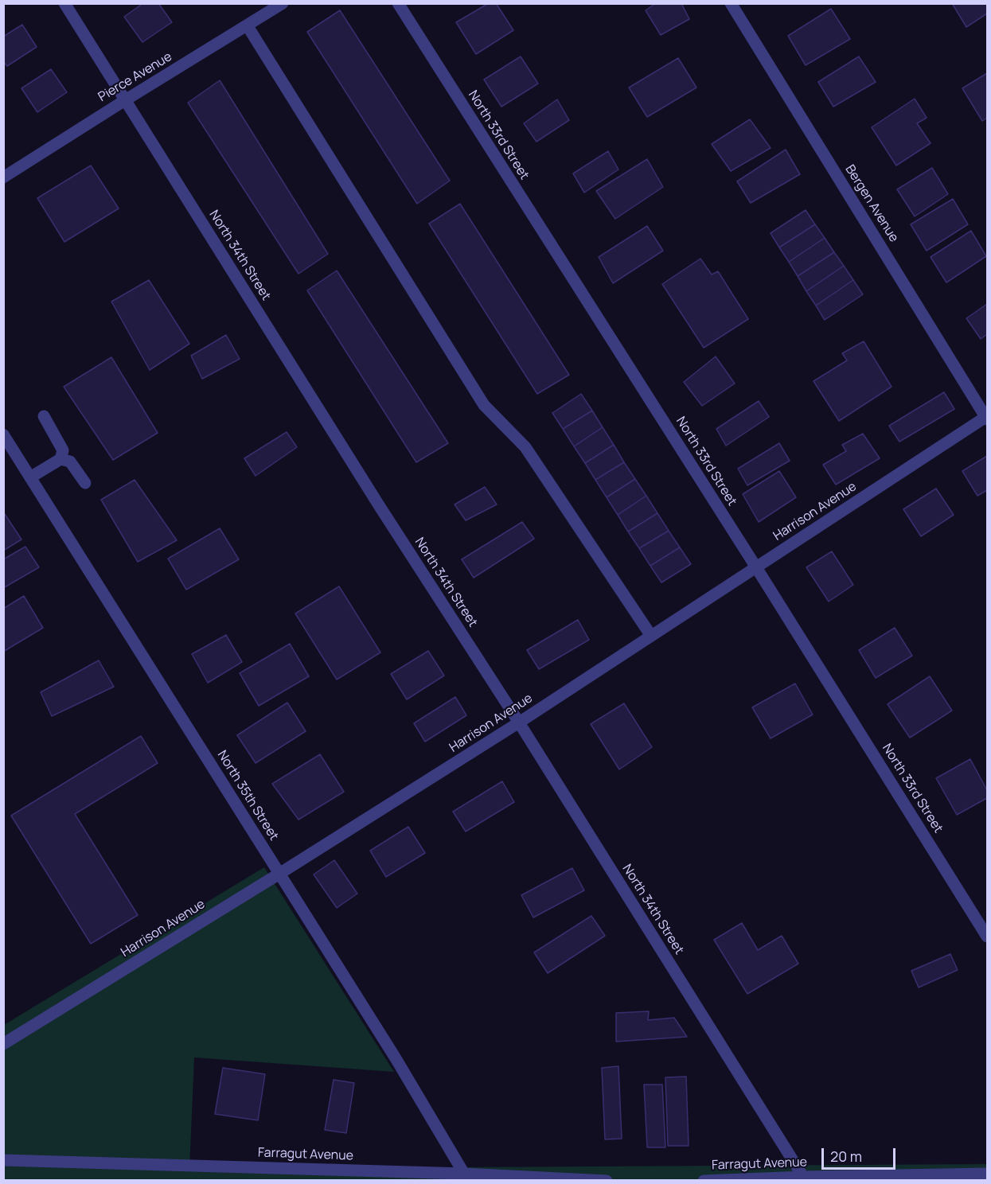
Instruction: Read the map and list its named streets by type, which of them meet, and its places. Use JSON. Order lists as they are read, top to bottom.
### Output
{
  "streets": {
    "street": [
      "Pierce Avenue",
      "North 33rd Street",
      "Bergen Avenue",
      "North 34th Street",
      "Harrison Avenue",
      "North 35th Street",
      "Farragut Avenue"
    ]
  },
  "crossings": [
    ["Pierce Avenue", "North 34th Street"],
    ["North 33rd Street", "Harrison Avenue"],
    ["Bergen Avenue", "Harrison Avenue"],
    ["North 34th Street", "Harrison Avenue"],
    ["North 34th Street", "Farragut Avenue"],
    ["Harrison Avenue", "North 35th Street"],
    ["North 35th Street", "Farragut Avenue"]
  ],
  "scale_bar": "20 m"
}
